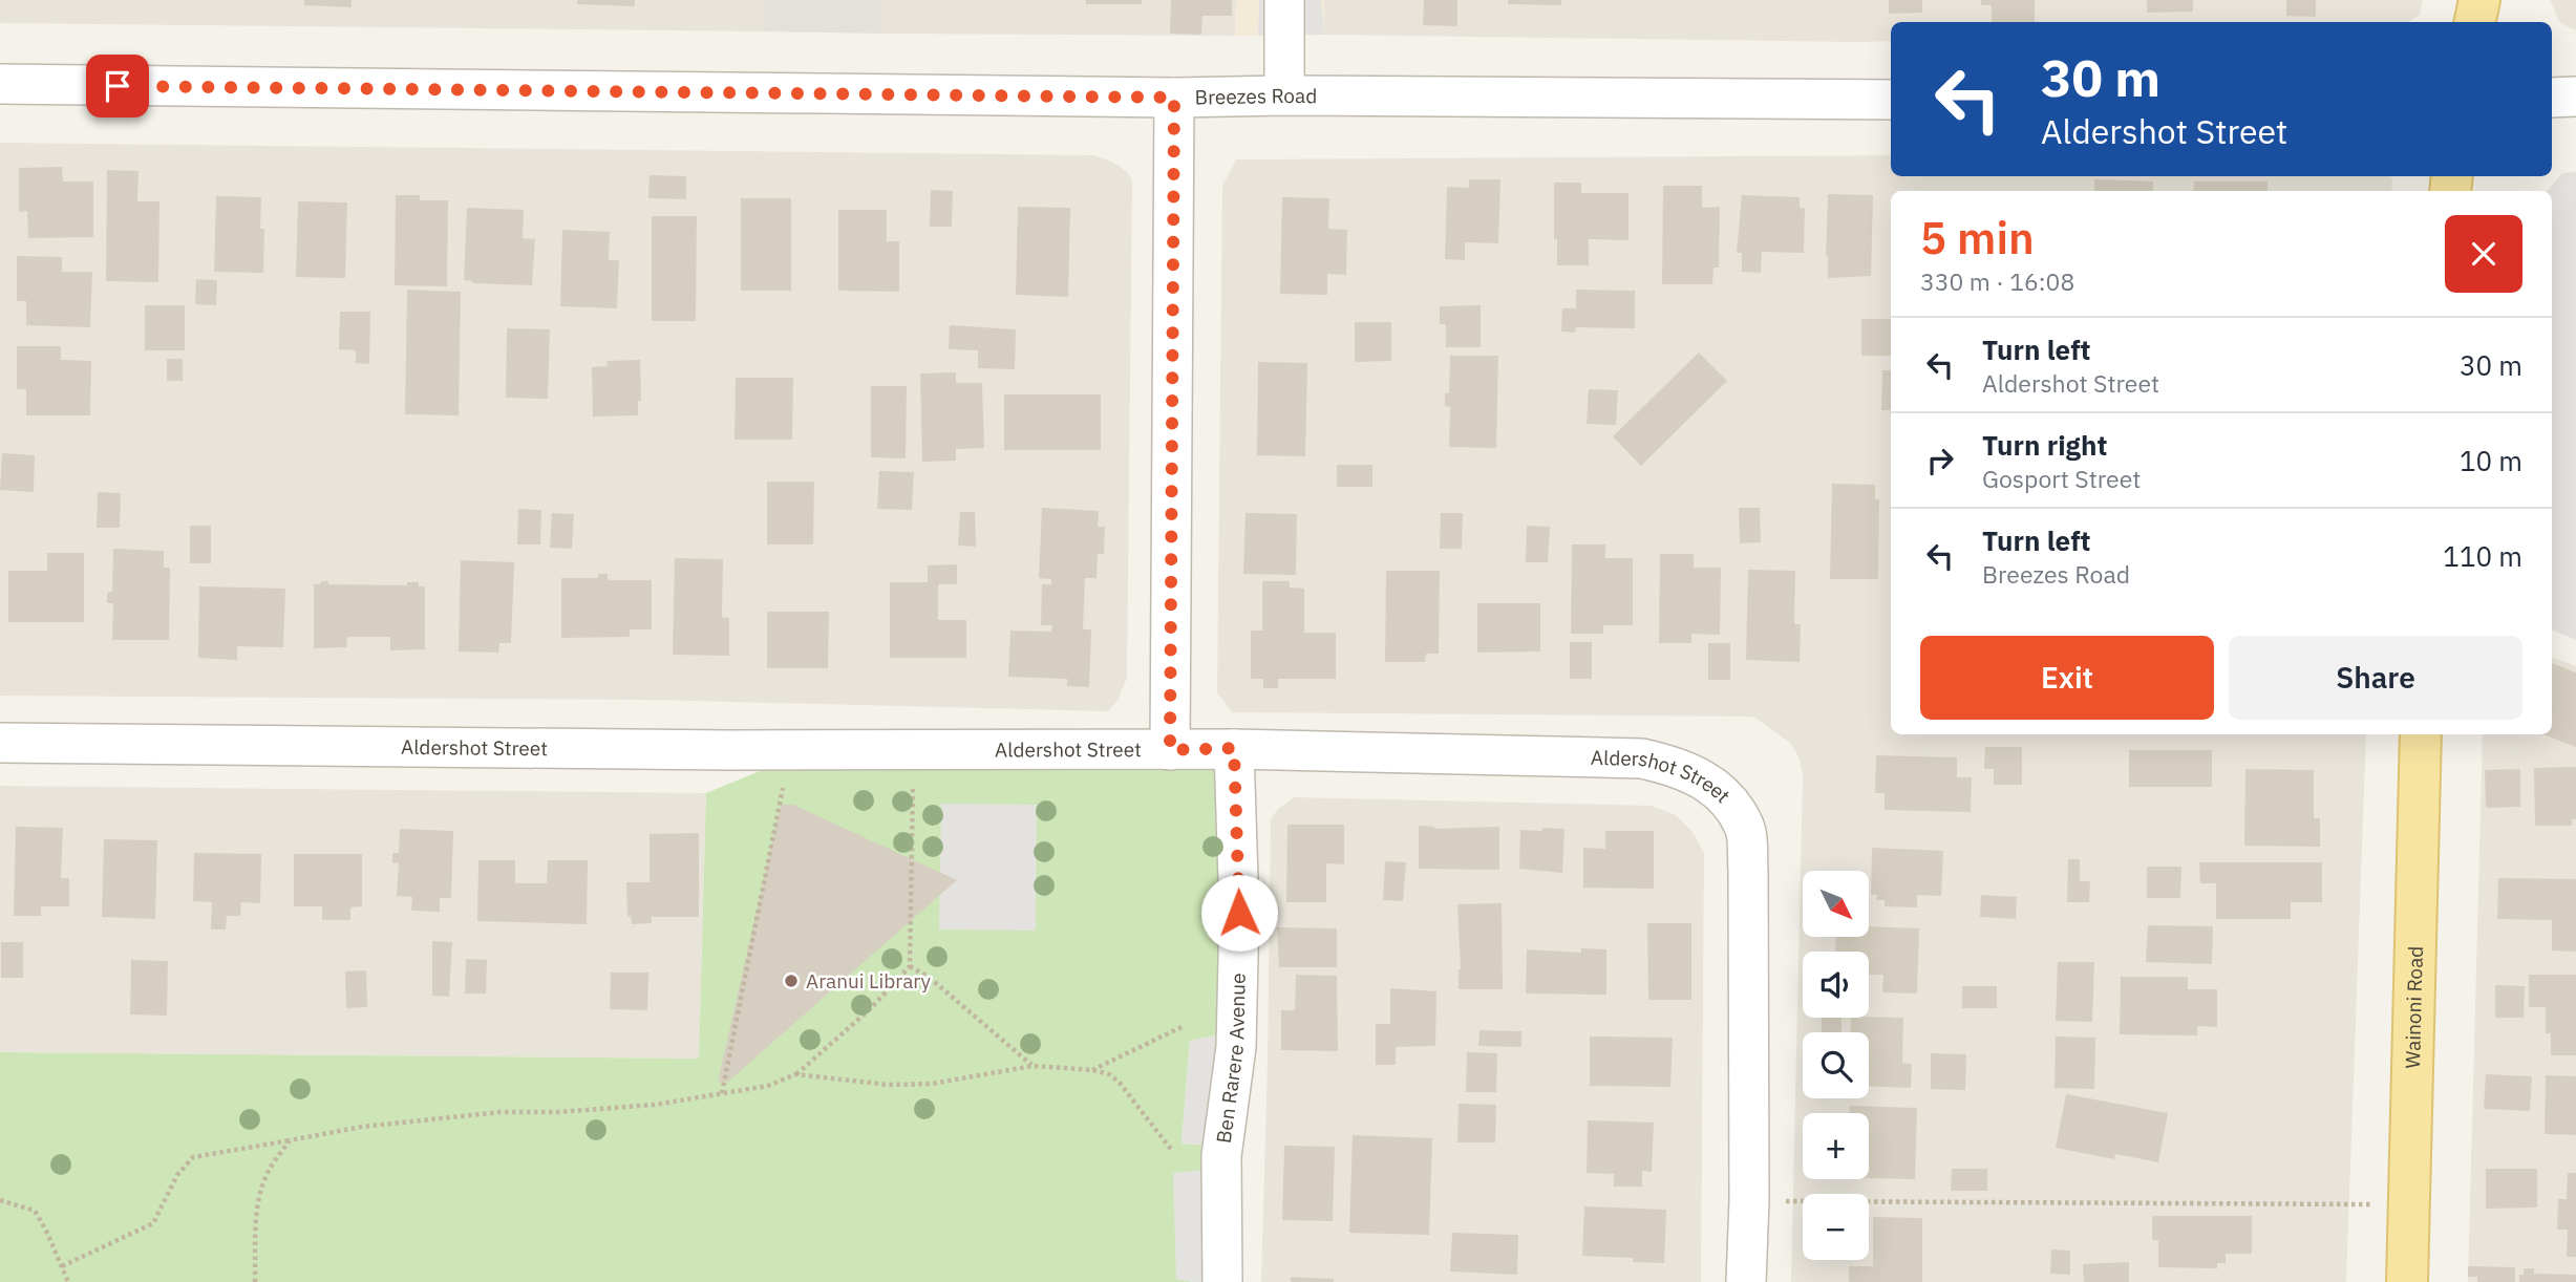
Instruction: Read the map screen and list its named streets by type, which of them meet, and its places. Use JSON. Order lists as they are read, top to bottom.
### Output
{
  "streets": {
    "main road": ["Wainoni Road"],
    "street": ["Breezes Road", "Aldershot Street", "Ben Rarere Avenue"]
  },
  "crossings": [
    ["Aldershot Street", "Ben Rarere Avenue"]
  ],
  "places": ["Aranui Library"],
  "north": "bottom right",
  "page": {
    "turn": ["30 m", "Aldershot Street"],
    "heading": ["5 min", "330 m · 16:08"],
    "list": [
      {
        "name": "Turn left",
        "note": "Aldershot Street",
        "value": "30 m"
      },
      {
        "name": "Turn right",
        "note": "Gosport Street",
        "value": "10 m"
      },
      {
        "name": "Turn left",
        "note": "Breezes Road",
        "value": "110 m"
      }
    ],
    "buttons": ["Exit", "Share"],
    "map_buttons": ["+", "−"]
  }
}
